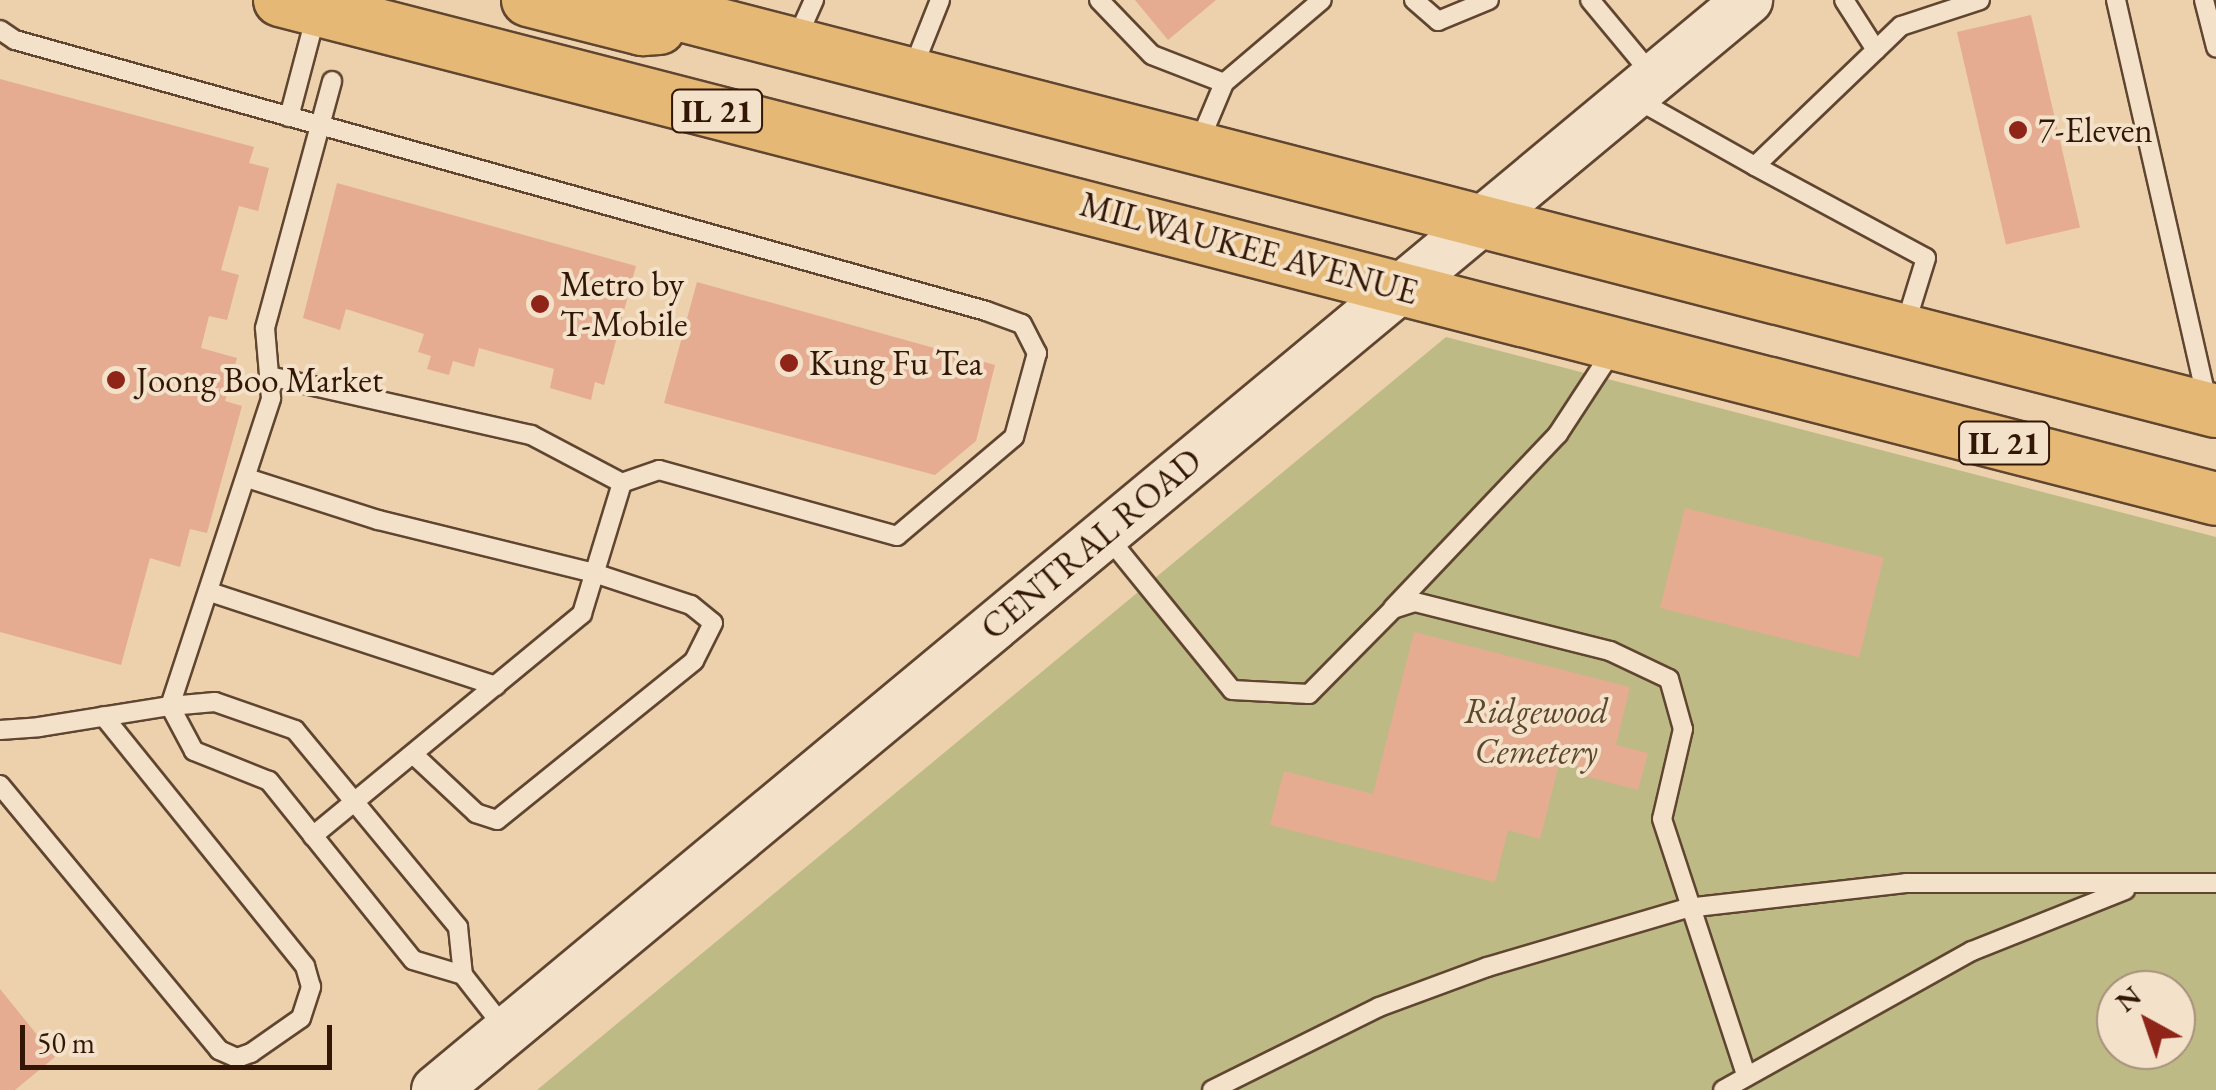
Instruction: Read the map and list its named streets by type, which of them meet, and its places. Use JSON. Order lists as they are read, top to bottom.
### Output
{
  "streets": {
    "main road": ["IL 21", "MILWAUKEE AVENUE", "CENTRAL ROAD"]
  },
  "crossings": [
    ["IL 21", "CENTRAL ROAD"],
    ["MILWAUKEE AVENUE", "CENTRAL ROAD"]
  ],
  "parks": ["Ridgewood Cemetery"],
  "places": [
    "7-Eleven",
    "Metro by T-Mobile",
    "Kung Fu Tea",
    "Joong Boo Market"
  ],
  "scale_bar": "50 m",
  "north": "top left"
}
